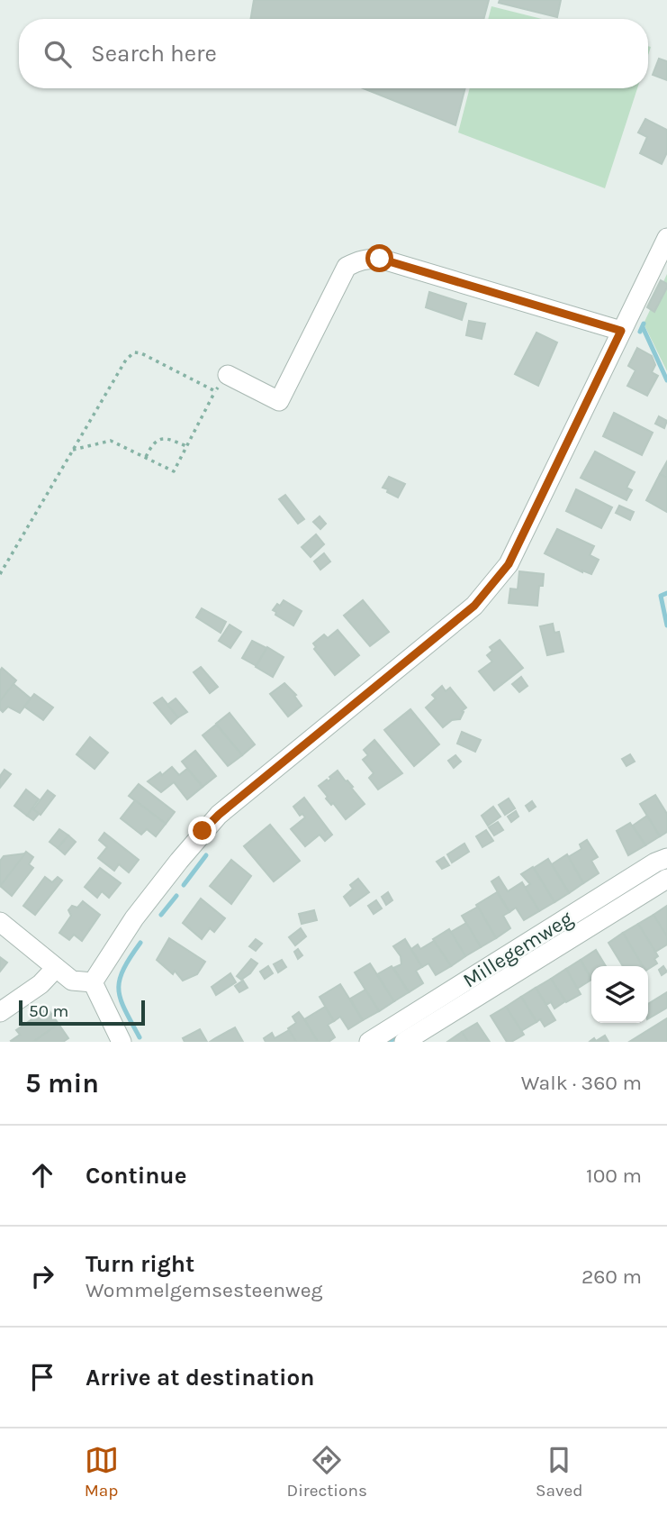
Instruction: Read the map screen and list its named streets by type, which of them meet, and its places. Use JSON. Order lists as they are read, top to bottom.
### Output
{
  "streets": {
    "street": ["Millegemweg"]
  },
  "scale_bar": "50 m",
  "page": {
    "search": "Search here",
    "scale": "50 m",
    "heading": ["5 min", "Walk · 360 m"],
    "list": [
      ["Continue", "100 m"],
      ["Turn right", "Wommelgemsesteenweg", "260 m"],
      "Arrive at destination"
    ],
    "nav": ["Map", "Directions", "Saved"]
  }
}
